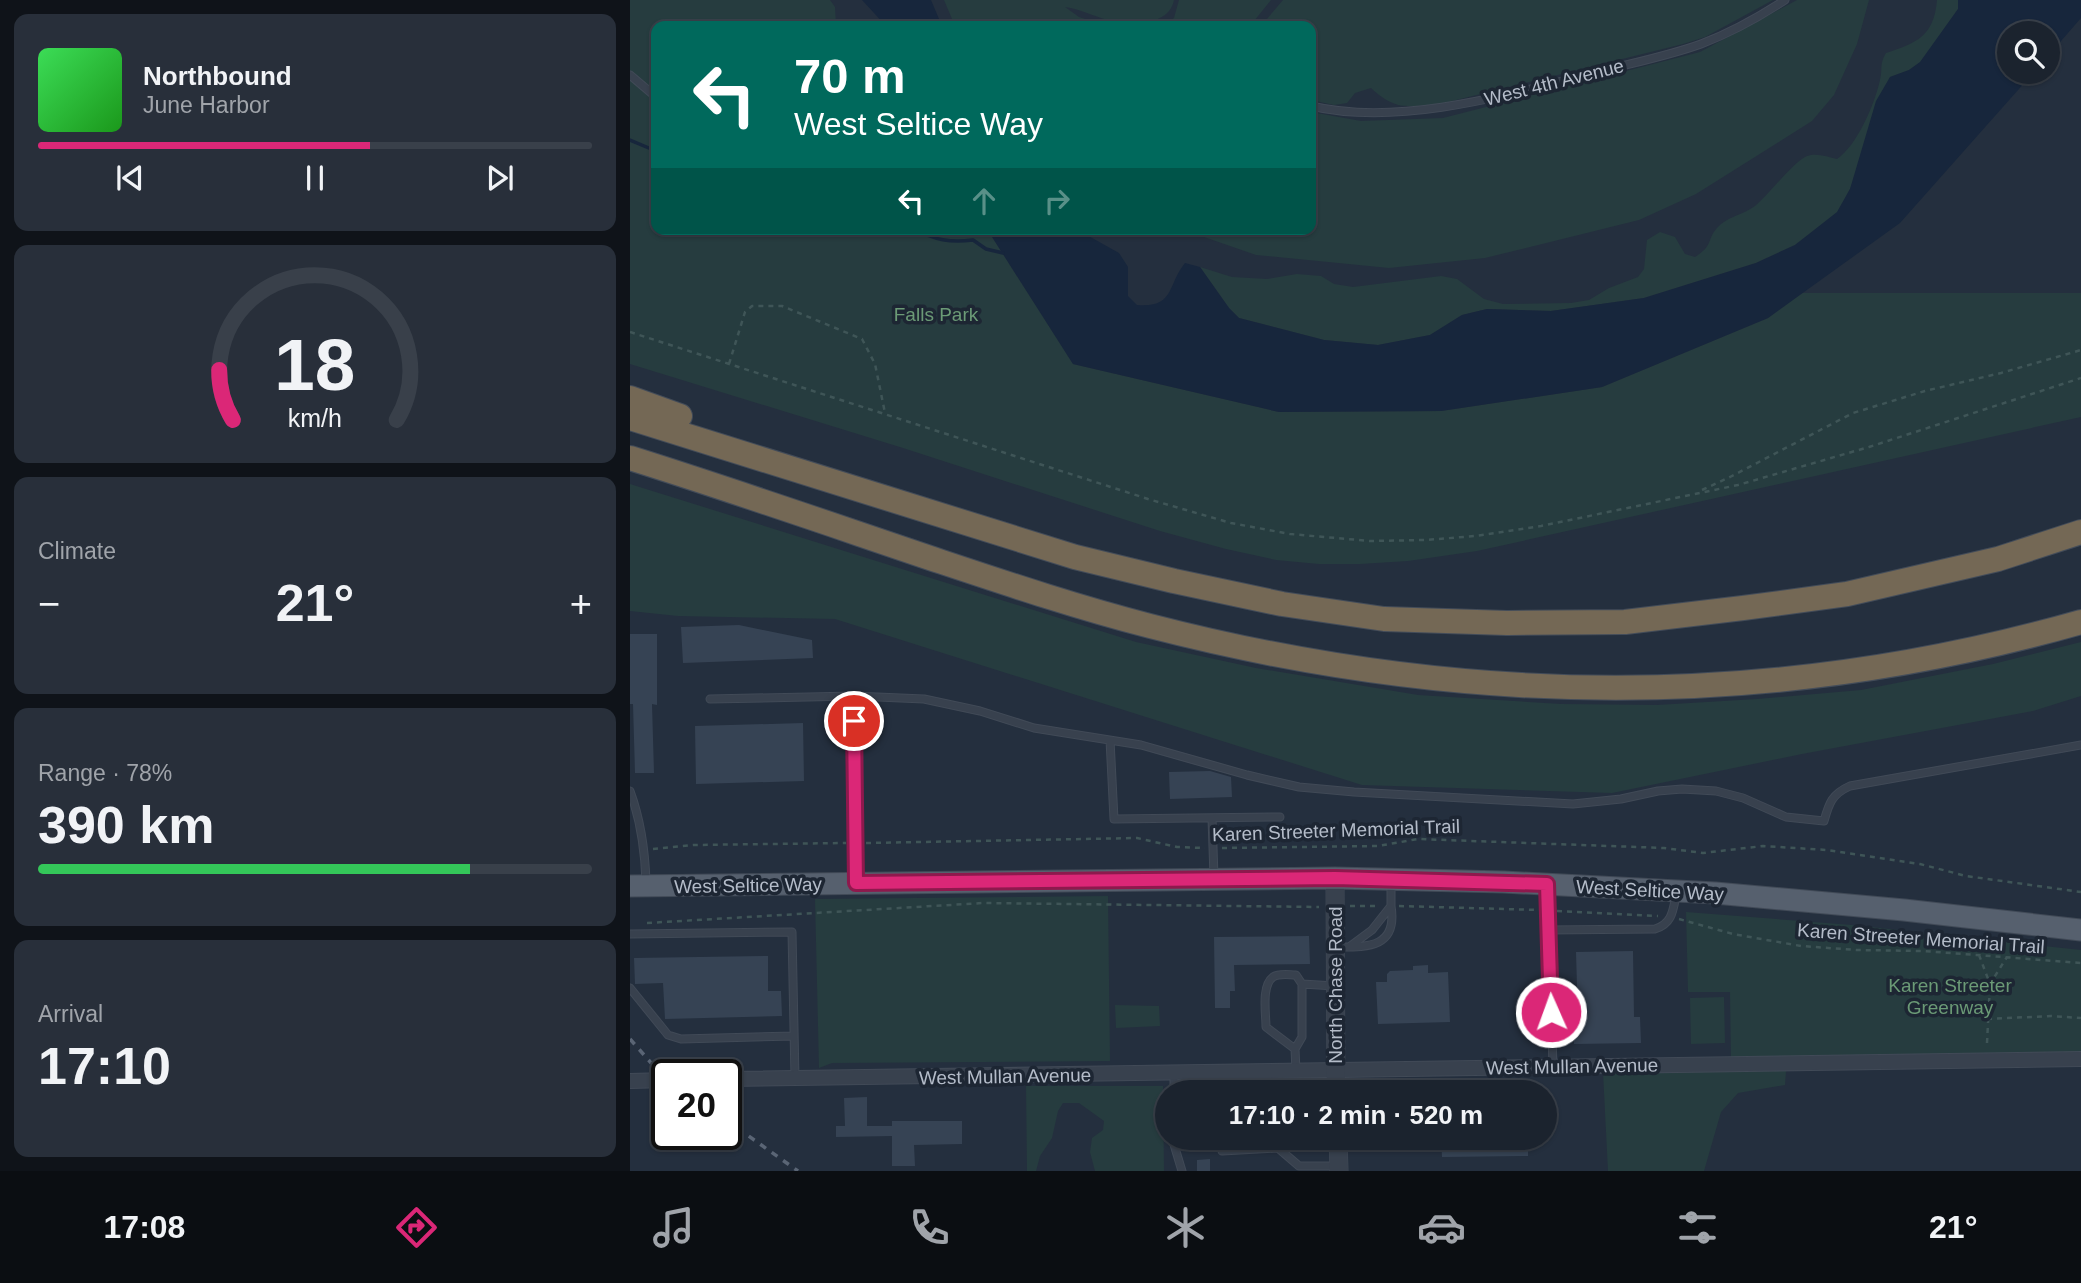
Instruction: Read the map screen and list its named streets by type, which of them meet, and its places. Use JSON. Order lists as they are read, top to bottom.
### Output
{
  "streets": {
    "main road": ["West Seltice Way"],
    "street": ["North Chase Road", "West Mullan Avenue"],
    "lane": ["West 4th Avenue"],
    "path": ["Karen Streeter Memorial Trail"]
  },
  "crossings": [
    ["Karen Streeter Memorial Trail", "North Chase Road"],
    ["West Seltice Way", "North Chase Road"],
    ["North Chase Road", "West Mullan Avenue"]
  ],
  "parks": ["Falls Park", "Karen Streeter Greenway"],
  "page": {
    "turn": ["70 m", "West Seltice Way"],
    "song": ["Northbound", "June Harbor"],
    "tile": [
      "Climate",
      ["Range · 78%", "390 km"],
      ["Arrival", "17:10"]
    ],
    "heat": ["−", "21°", "+"],
    "limit": "20",
    "trip": "17:10 · 2 min · 520 m",
    "tabs": ["17:08", "21°"],
    "gauge": ["18", "km/h"]
  }
}
